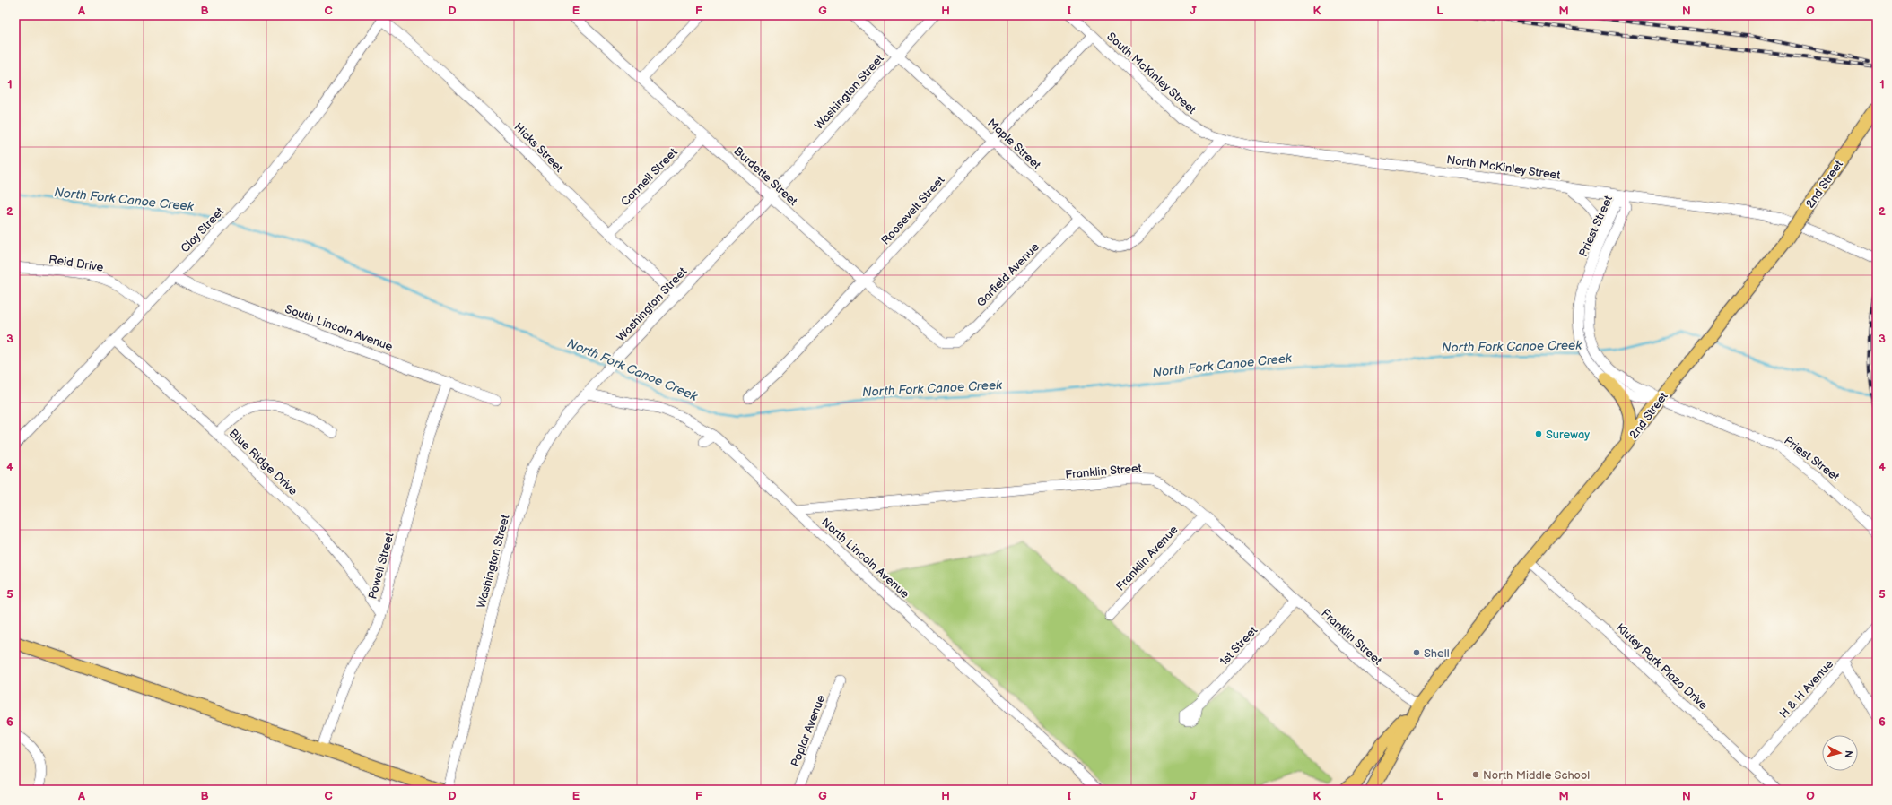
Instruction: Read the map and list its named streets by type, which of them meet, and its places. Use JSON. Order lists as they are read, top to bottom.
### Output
{
  "streets": {
    "main road": ["2nd Street"],
    "street": [
      "South McKinley Street",
      "Washington Street",
      "Maple Street",
      "Hicks Street",
      "North McKinley Street",
      "Burdette Street",
      "Connell Street",
      "Roosevelt Street",
      "Priest Street",
      "Clay Street",
      "Reid Drive",
      "Garfield Avenue",
      "South Lincoln Avenue",
      "Blue Ridge Drive",
      "Franklin Street",
      "North Lincoln Avenue",
      "Franklin Avenue",
      "Powell Street",
      "1st Street",
      "Klutey Park Plaza Drive",
      "H & H Avenue",
      "Poplar Avenue"
    ]
  },
  "crossings": [
    ["South McKinley Street", "Maple Street"],
    ["South McKinley Street", "North McKinley Street"],
    ["South McKinley Street", "Roosevelt Street"],
    ["Washington Street", "Maple Street"],
    ["Washington Street", "Hicks Street"],
    ["Washington Street", "Burdette Street"],
    ["Washington Street", "North Lincoln Avenue"],
    ["Maple Street", "North McKinley Street"],
    ["Maple Street", "Roosevelt Street"],
    ["Maple Street", "Garfield Avenue"],
    ["Hicks Street", "Connell Street"],
    ["Hicks Street", "Clay Street"],
    ["North McKinley Street", "Priest Street"],
    ["Burdette Street", "Connell Street"],
    ["Burdette Street", "Roosevelt Street"],
    ["Burdette Street", "Garfield Avenue"],
    ["2nd Street", "Priest Street"],
    ["2nd Street", "Franklin Street"],
    ["2nd Street", "Klutey Park Plaza Drive"],
    ["Clay Street", "Reid Drive"],
    ["Clay Street", "South Lincoln Avenue"],
    ["Clay Street", "Blue Ridge Drive"],
    ["South Lincoln Avenue", "Powell Street"],
    ["Blue Ridge Drive", "Powell Street"],
    ["Franklin Street", "North Lincoln Avenue"],
    ["Franklin Street", "Franklin Avenue"],
    ["Franklin Street", "1st Street"],
    ["Klutey Park Plaza Drive", "H & H Avenue"]
  ],
  "water": ["North Fork Canoe Creek"],
  "places": ["Sureway", "Shell", "North Middle School"],
  "north": "right",
  "grid": {
    "columns": [
      "A",
      "B",
      "C",
      "D",
      "E",
      "F",
      "G",
      "H",
      "I",
      "J",
      "K",
      "L",
      "M",
      "N",
      "O"
    ],
    "rows": [
      "1",
      "2",
      "3",
      "4",
      "5",
      "6"
    ]
  }
}
